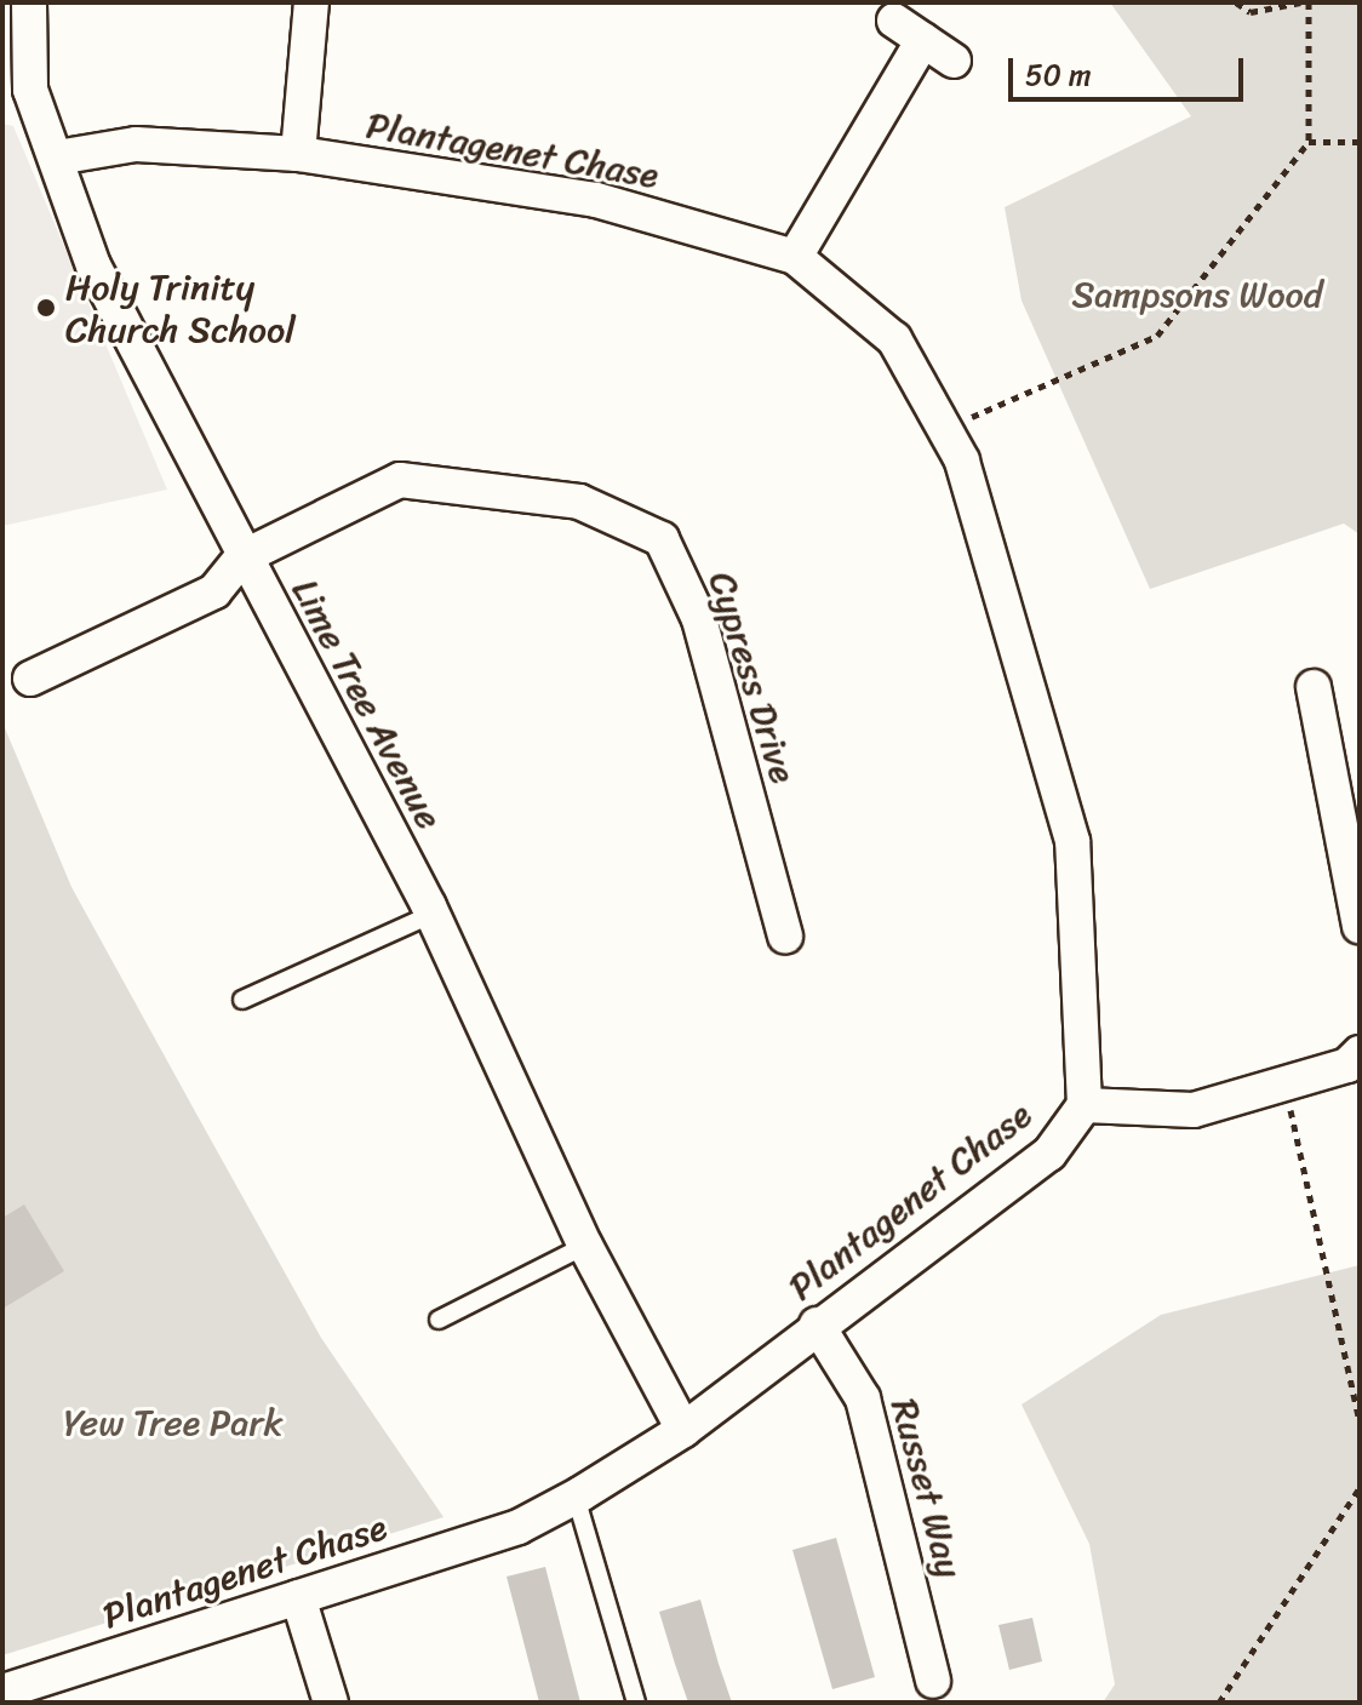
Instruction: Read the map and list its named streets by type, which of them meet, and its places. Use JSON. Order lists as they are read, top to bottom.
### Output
{
  "streets": {
    "street": [
      "Plantagenet Chase",
      "Cypress Drive",
      "Lime Tree Avenue",
      "Russet Way"
    ]
  },
  "crossings": [
    ["Plantagenet Chase", "Lime Tree Avenue"],
    ["Plantagenet Chase", "Russet Way"],
    ["Cypress Drive", "Lime Tree Avenue"]
  ],
  "parks": ["Sampsons Wood", "Yew Tree Park"],
  "places": ["Holy Trinity Church School"],
  "scale_bar": "50 m"
}
